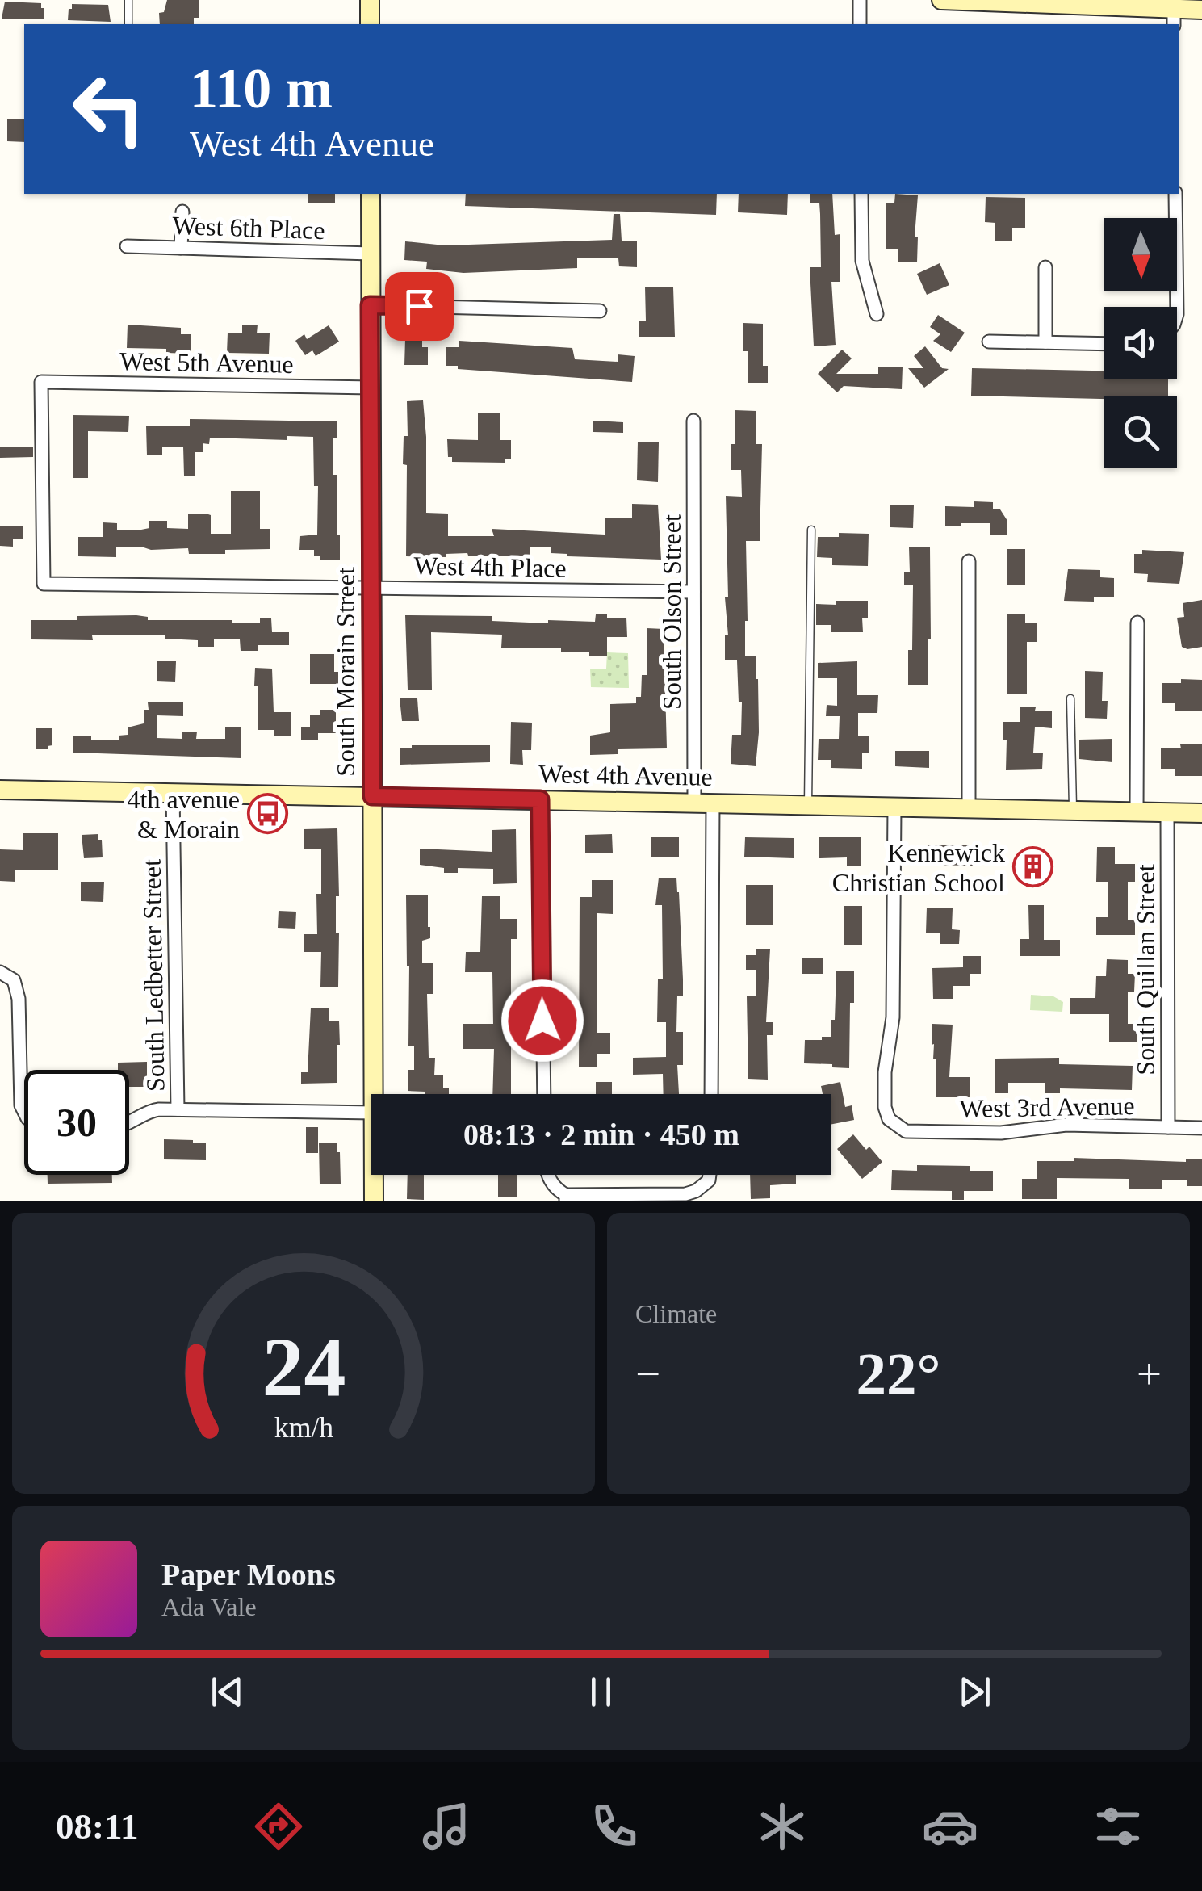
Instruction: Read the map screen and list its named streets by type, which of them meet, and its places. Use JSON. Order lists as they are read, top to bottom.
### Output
{
  "streets": {
    "street": [
      "West 6th Place",
      "West 5th Avenue",
      "West 4th Place",
      "South Olson Street",
      "South Morain Street",
      "West 4th Avenue",
      "South Quillan Street",
      "South Ledbetter Street",
      "West 3rd Avenue"
    ]
  },
  "crossings": [
    ["West 6th Place", "South Morain Street"],
    ["West 5th Avenue", "West 4th Place"],
    ["West 5th Avenue", "South Morain Street"],
    ["West 4th Place", "South Olson Street"],
    ["West 4th Place", "South Morain Street"],
    ["South Olson Street", "West 4th Avenue"],
    ["South Morain Street", "West 4th Avenue"],
    ["West 4th Avenue", "South Quillan Street"],
    ["West 4th Avenue", "South Ledbetter Street"],
    ["West 4th Avenue", "West 3rd Avenue"],
    ["South Quillan Street", "West 3rd Avenue"]
  ],
  "places": {
    "bus stop": ["4th avenue & Morain"],
    "building": ["Kennewick Christian School"]
  },
  "north": "bottom",
  "page": {
    "turn": ["110 m", "West 4th Avenue"],
    "limit": "30",
    "trip": "08:13 · 2 min · 450 m",
    "tile": "Climate",
    "heat": ["−", "22°", "+"],
    "song": ["Paper Moons", "Ada Vale"],
    "tabs": "08:11",
    "gauge": ["24", "km/h"]
  }
}
